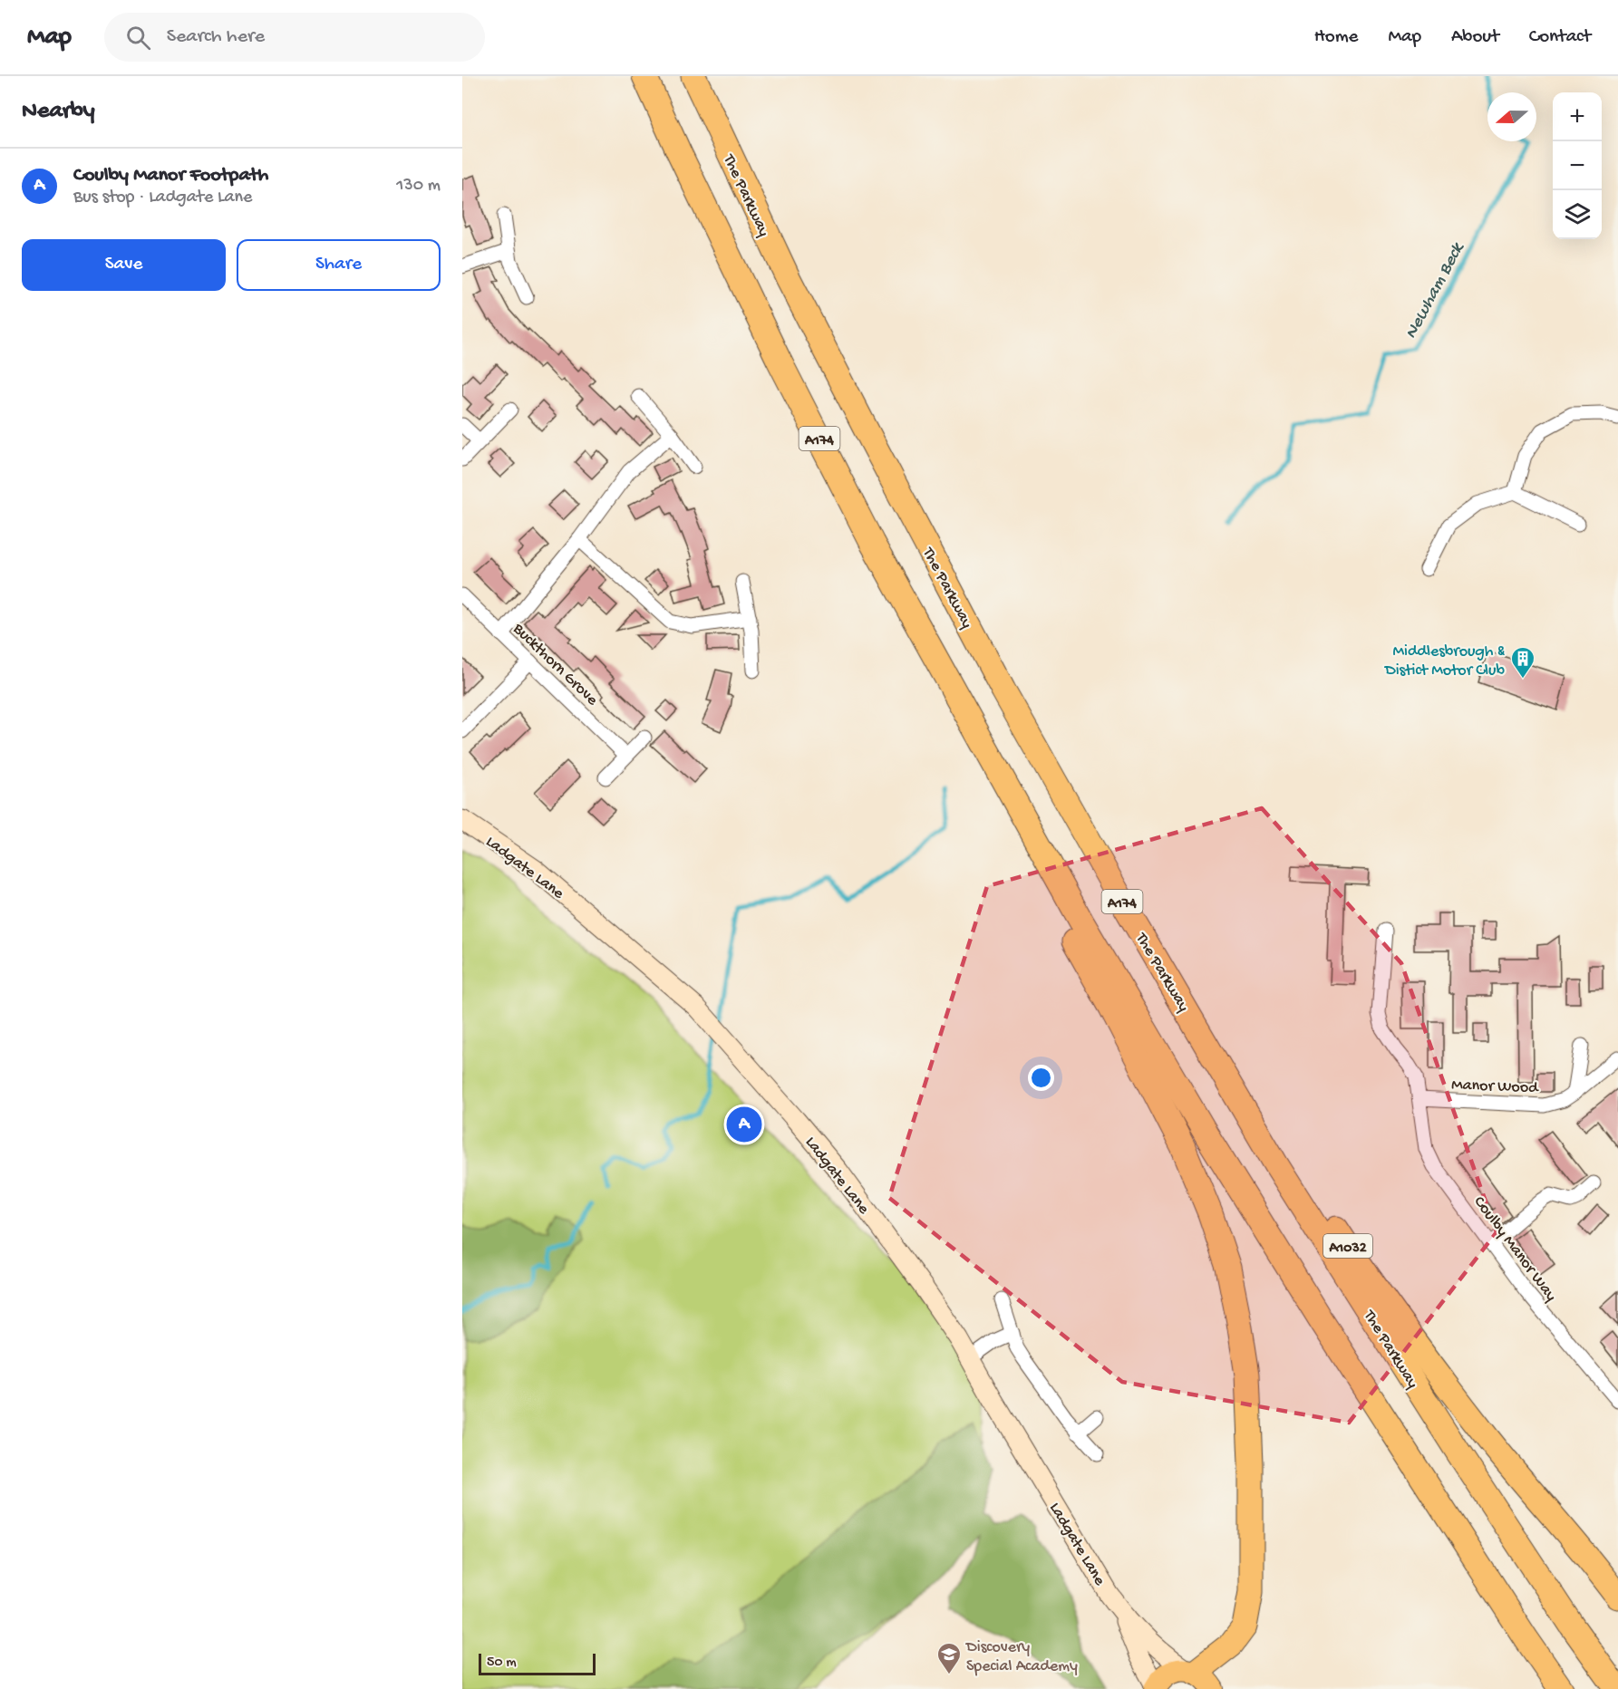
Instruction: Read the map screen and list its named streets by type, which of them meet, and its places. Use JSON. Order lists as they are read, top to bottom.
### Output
{
  "streets": {
    "highway": ["The Parkway", "A174", "A1032"],
    "main road": ["Ladgate Lane"],
    "street": ["Buckthorn Grove", "Manor Wood", "Coulby Manor Way"]
  },
  "crossings": [
    ["The Parkway", "A1032"],
    ["A174", "Ladgate Lane"],
    ["Manor Wood", "Coulby Manor Way"]
  ],
  "water": ["Newham Beck"],
  "places": {
    "building": ["Middlesbrough & Distict Motor Club"],
    "school or university": ["Discovery Special Academy"]
  },
  "scale_bar": "50 m",
  "north": "left",
  "page": {
    "header": "Map",
    "search": "Search here",
    "nav": [
      "Home",
      "Map",
      "About",
      "Contact"
    ],
    "heading": "Nearby",
    "map_buttons": ["+", "−"],
    "list": [
      {
        "mark": "A",
        "name": "Coulby Manor Footpath",
        "note": "Bus stop · Ladgate Lane",
        "value": "130 m"
      }
    ],
    "buttons": ["Save", "Share"],
    "pins": "A",
    "scale": "50 m"
  }
}
